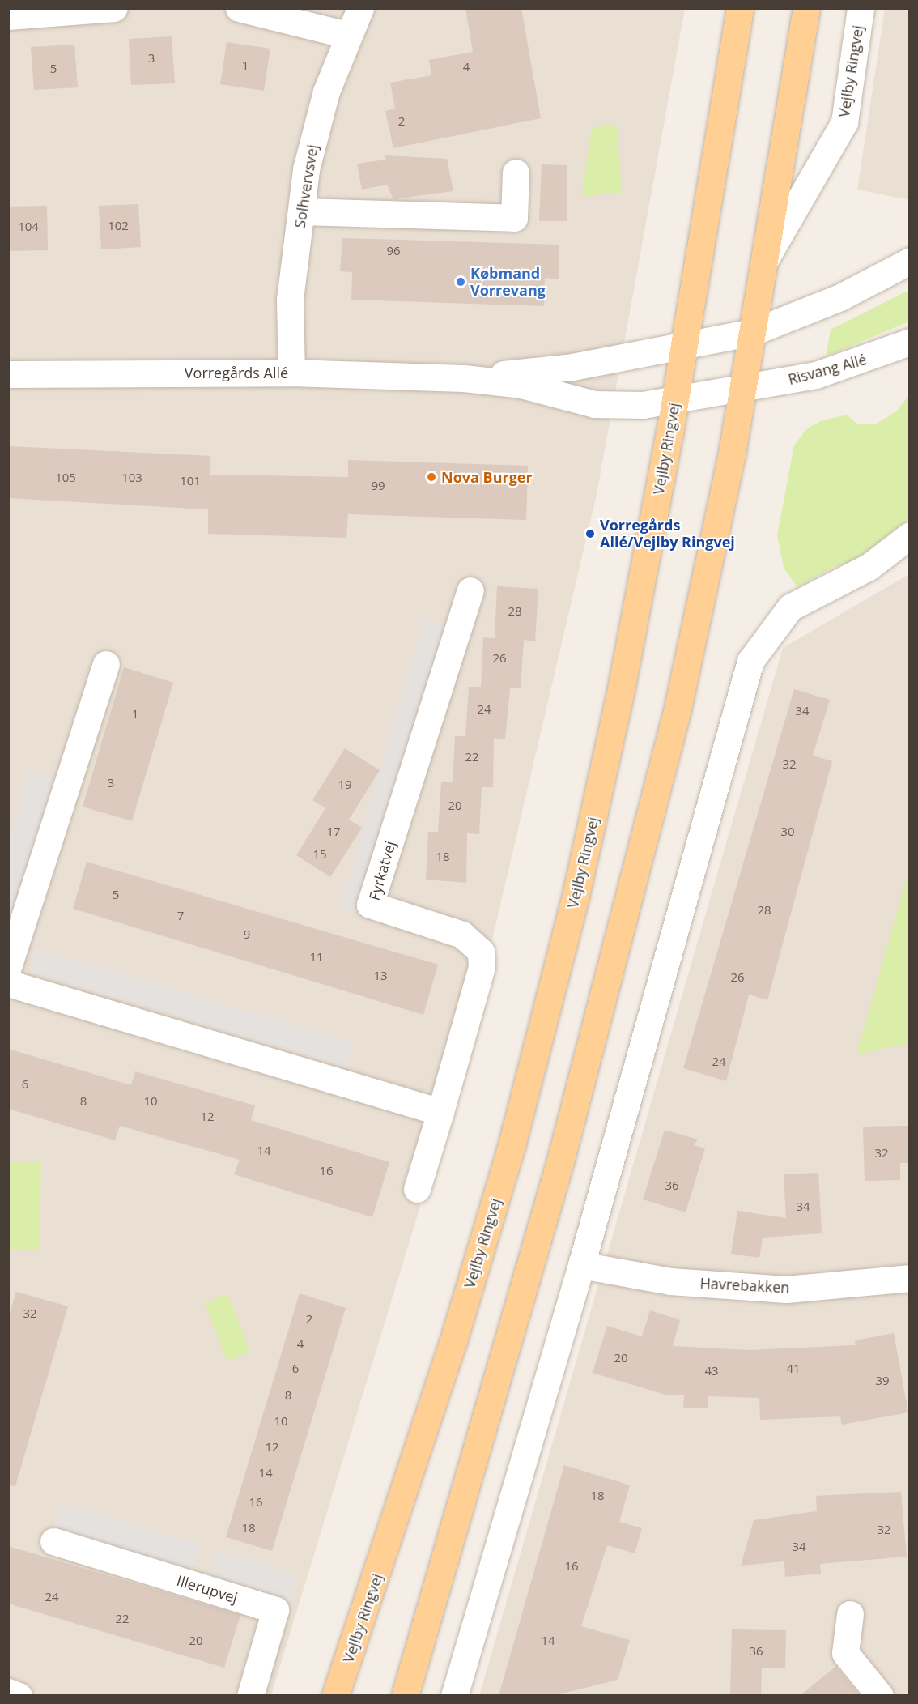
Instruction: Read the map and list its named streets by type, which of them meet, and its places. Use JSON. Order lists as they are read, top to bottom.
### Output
{
  "streets": {
    "main road": ["Vejlby Ringvej"],
    "street": [
      "Solhvervsvej",
      "Risvang Allé",
      "Vorregårds Allé",
      "Fyrkatvej",
      "Havrebakken",
      "Illerupvej"
    ]
  },
  "crossings": [
    ["Vejlby Ringvej", "Risvang Allé"],
    ["Vejlby Ringvej", "Vorregårds Allé"],
    ["Solhvervsvej", "Vorregårds Allé"],
    ["Risvang Allé", "Vorregårds Allé"]
  ],
  "places": ["Købmand Vorrevang", "Nova Burger", "Vorregårds Allé/Vejlby Ringvej"],
  "house_numbers": [
    "3",
    "1",
    "4",
    "5",
    "2",
    "102",
    "104",
    "96",
    "105",
    "103",
    "101",
    "99",
    "28",
    "26",
    "24",
    "34",
    "1",
    "22",
    "32",
    "3",
    "19",
    "20",
    "17",
    "30",
    "15",
    "18",
    "5",
    "28",
    "7",
    "9",
    "11",
    "13",
    "26",
    "24",
    "6",
    "8",
    "10",
    "12",
    "14",
    "32",
    "16",
    "36",
    "34",
    "32",
    "2",
    "4",
    "20",
    "6",
    "41",
    "43",
    "39",
    "8",
    "10",
    "12",
    "14",
    "18",
    "16",
    "18",
    "32",
    "34",
    "16",
    "24",
    "22",
    "20",
    "14",
    "36"
  ]
}
